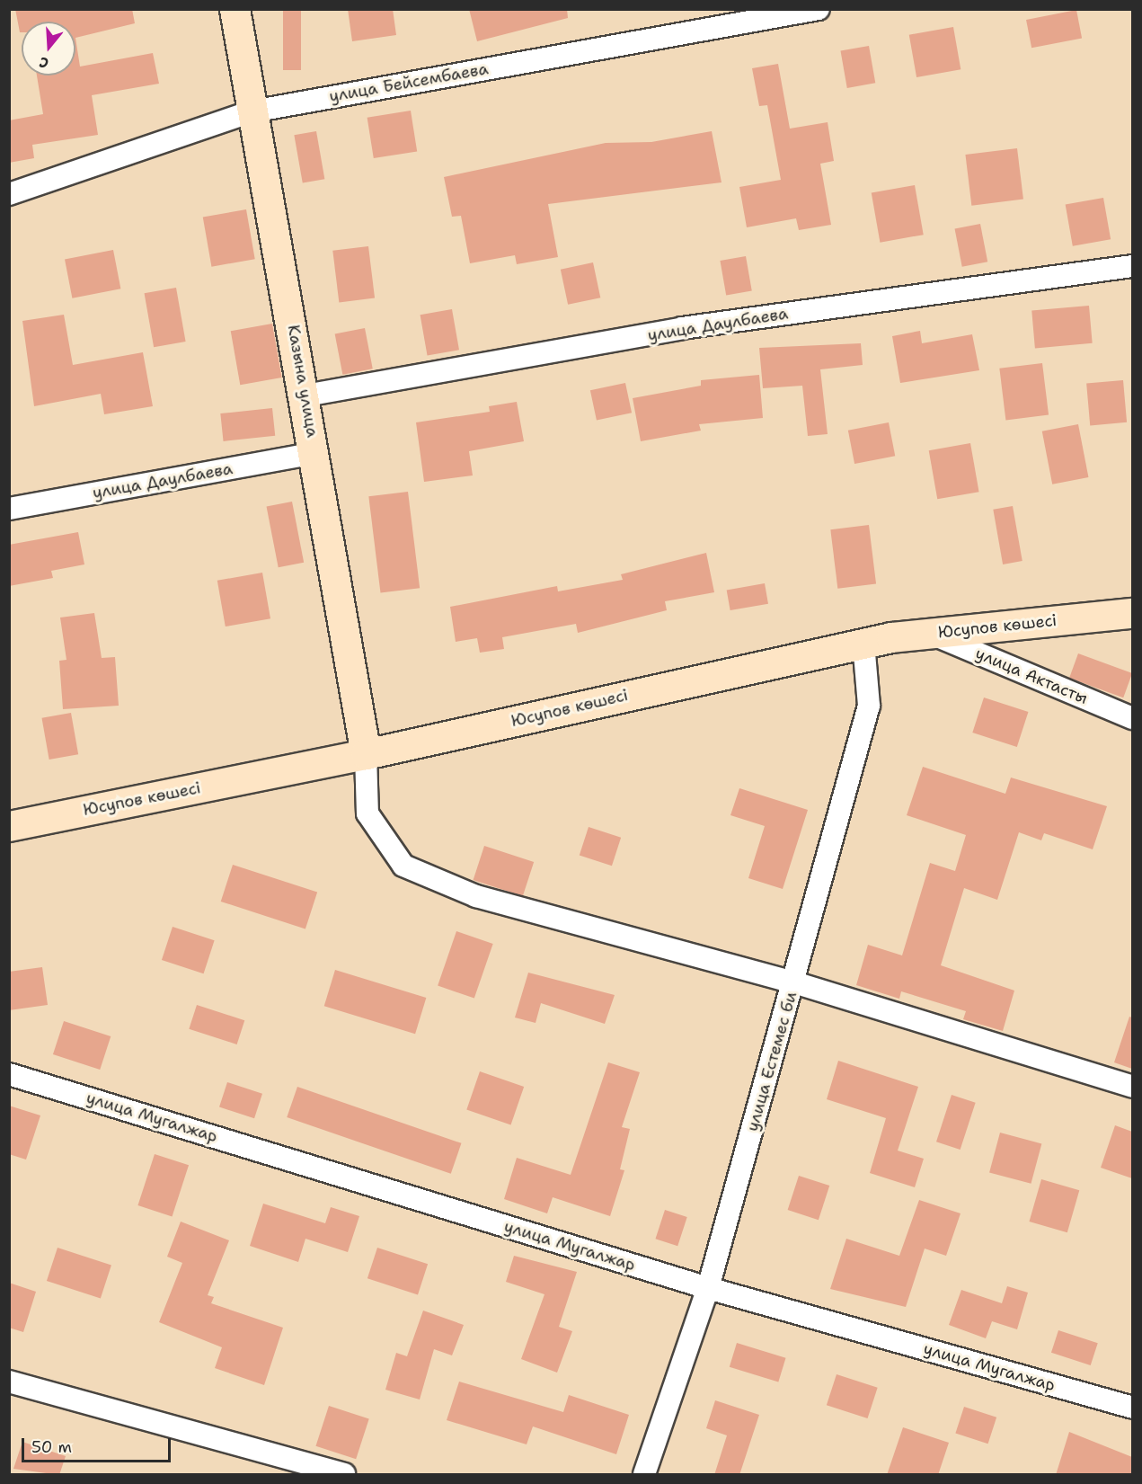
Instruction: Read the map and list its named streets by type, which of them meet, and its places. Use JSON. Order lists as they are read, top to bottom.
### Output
{
  "streets": {
    "street": [
      "улица Бейсембаева",
      "улица Даулбаева",
      "Казына улица",
      "Юсупов көшесі",
      "улица Актасты",
      "улица Естемес би",
      "улица Мугалжар"
    ]
  },
  "crossings": [
    ["улица Бейсембаева", "Казына улица"],
    ["улица Даулбаева", "Казына улица"],
    ["Казына улица", "Юсупов көшесі"],
    ["Юсупов көшесі", "улица Актасты"],
    ["Юсупов көшесі", "улица Естемес би"],
    ["улица Естемес би", "улица Мугалжар"]
  ],
  "scale_bar": "50 m",
  "north": "bottom"
}
